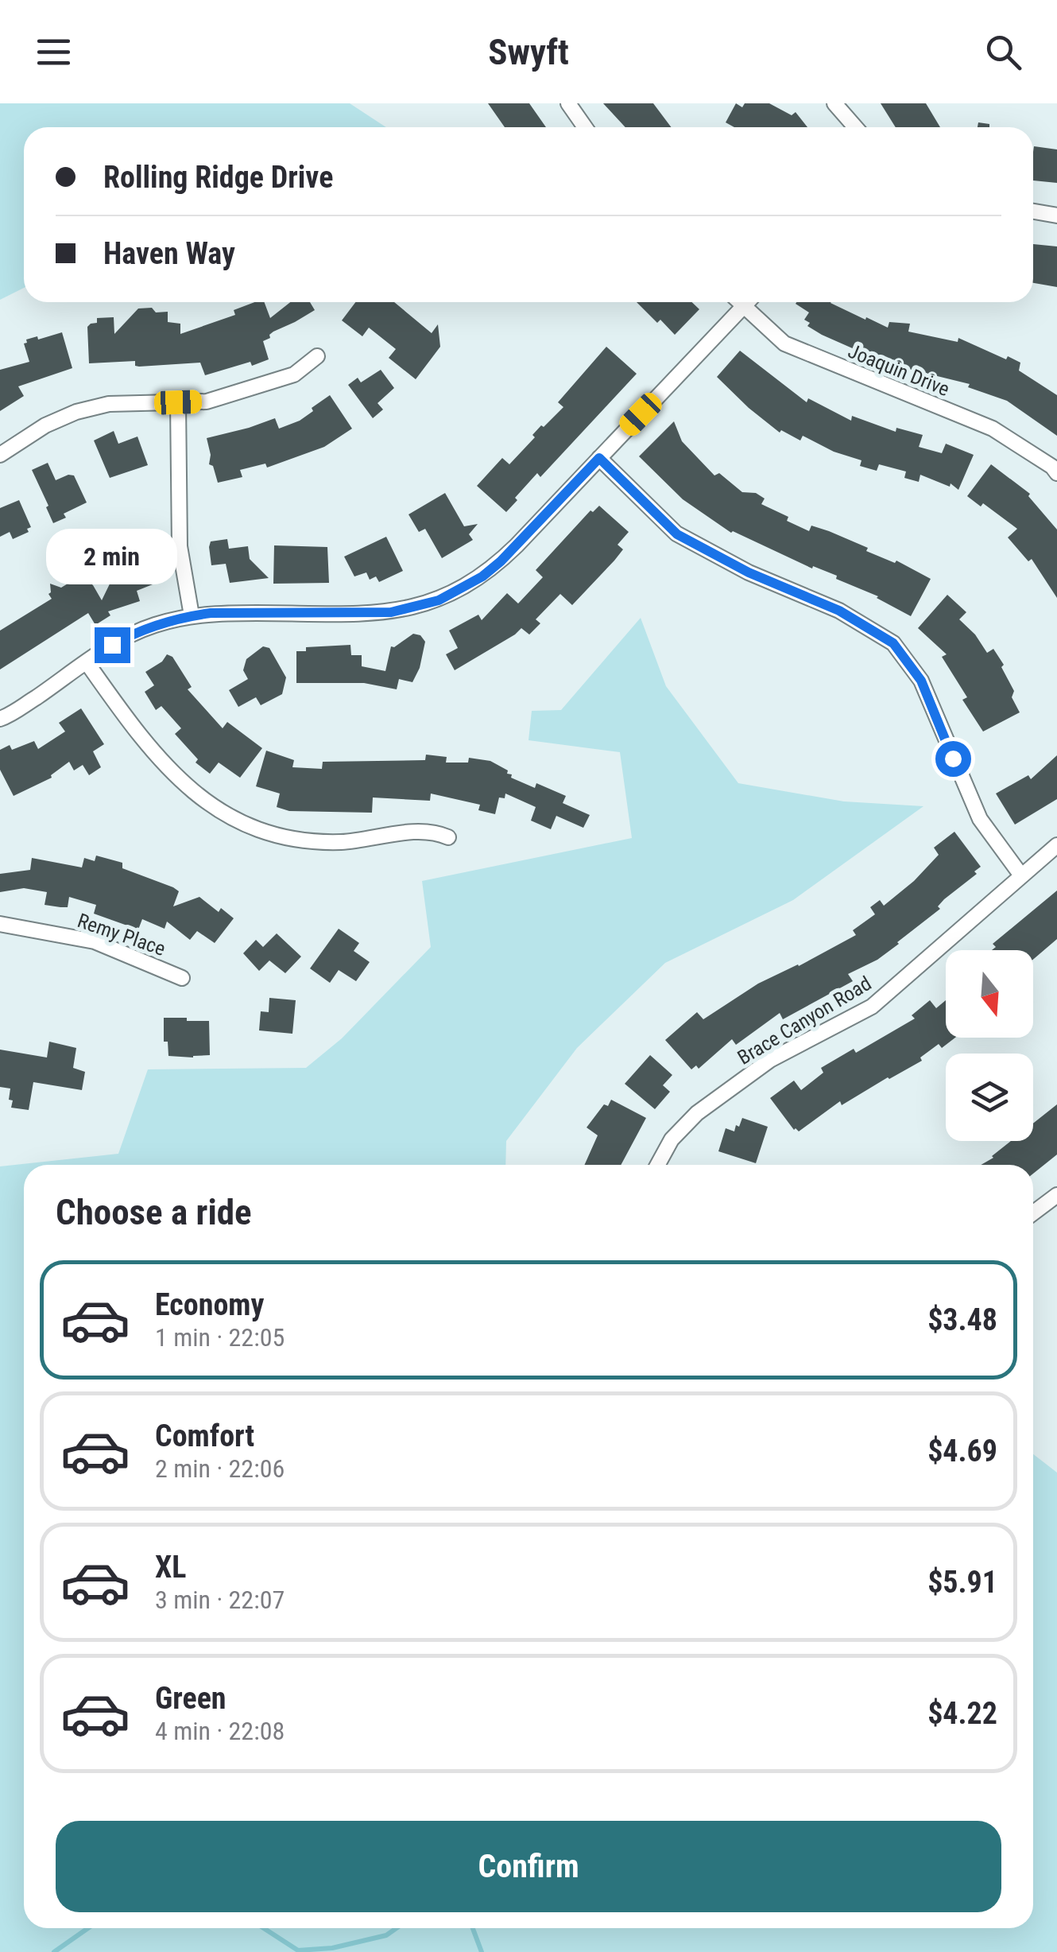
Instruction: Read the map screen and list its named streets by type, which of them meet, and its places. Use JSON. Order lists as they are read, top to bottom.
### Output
{
  "streets": {
    "street": ["Joaquin Drive", "Remy Place", "Brace Canyon Road"]
  },
  "north": "bottom",
  "page": {
    "header": "Swyft",
    "banner": ["Rolling Ridge Drive", "Haven Way"],
    "bubble": "2 min",
    "heading": "Choose a ride",
    "list": [
      {
        "name": "Economy",
        "note": "1 min · 22:05",
        "value": "$3.48"
      },
      {
        "name": "Comfort",
        "note": "2 min · 22:06",
        "value": "$4.69"
      },
      {
        "name": "XL",
        "note": "3 min · 22:07",
        "value": "$5.91"
      },
      {
        "name": "Green",
        "note": "4 min · 22:08",
        "value": "$4.22"
      }
    ],
    "buttons": "Confirm"
  }
}
